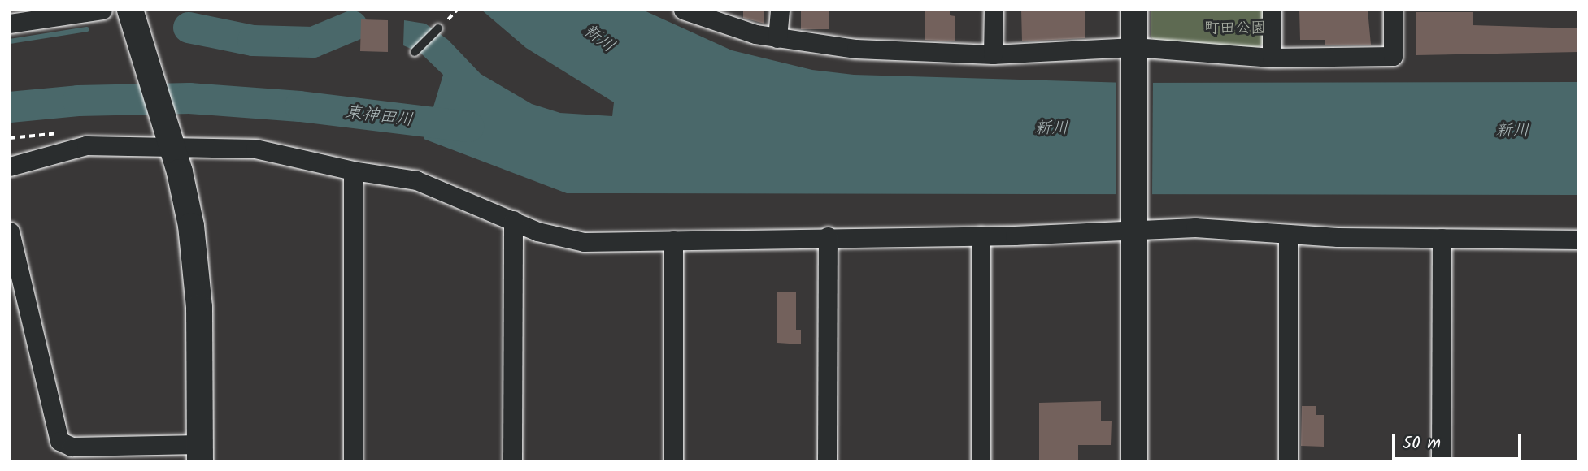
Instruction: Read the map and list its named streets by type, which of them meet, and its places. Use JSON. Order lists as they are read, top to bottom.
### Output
{
  "water": ["新川", "東神田川"],
  "parks": ["町田公園"],
  "scale_bar": "50 m"
}
